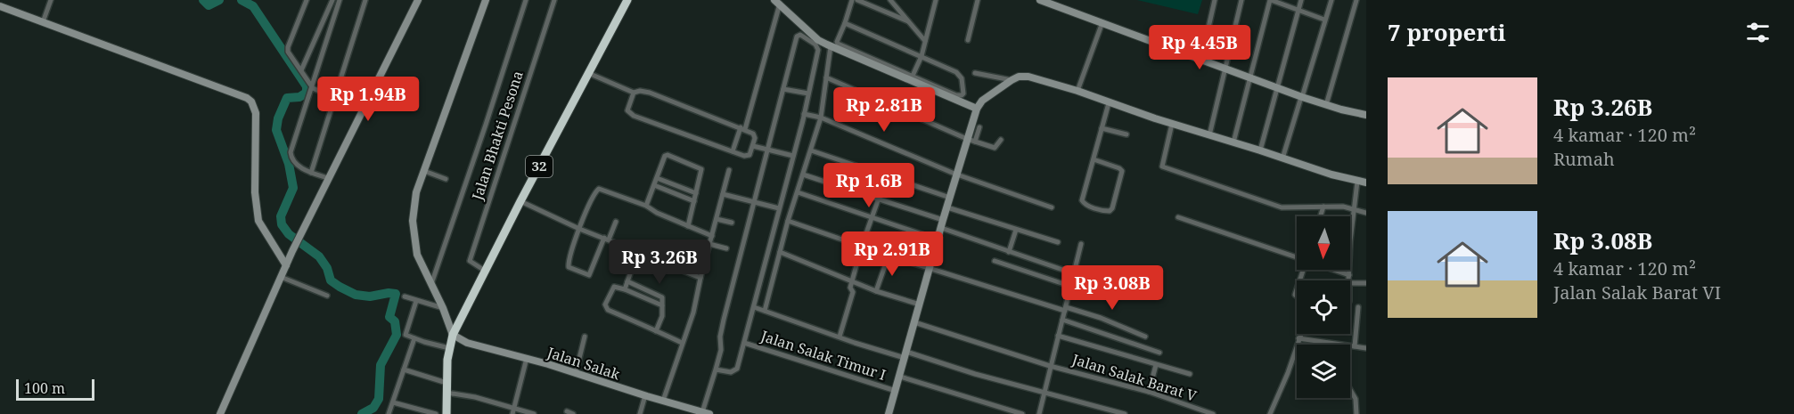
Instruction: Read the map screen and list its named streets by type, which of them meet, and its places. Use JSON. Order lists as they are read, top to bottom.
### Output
{
  "streets": {
    "highway": ["32"],
    "street": [
      "Jalan Bhakti Pesona",
      "Jalan Salak Timur I",
      "Jalan Salak",
      "Jalan Salak Barat V"
    ]
  },
  "crossings": [
    ["Jalan Bhakti Pesona", "32"],
    ["32", "Jalan Salak"]
  ],
  "scale_bar": "100 m",
  "north": "bottom",
  "page": {
    "heading": "7 properti",
    "price": [
      "Rp 4.45B",
      "Rp 1.94B",
      "Rp 2.81B",
      "Rp 1.6B",
      "Rp 2.91B",
      "Rp 3.26B",
      "Rp 3.08B"
    ],
    "list": [
      {
        "name": "Rp 3.26B",
        "note": "4 kamar · 120 m² · Rumah"
      },
      {
        "name": "Rp 3.08B",
        "note": "4 kamar · 120 m² · Jalan Salak Barat VI"
      }
    ],
    "scale": "100 m"
  }
}
